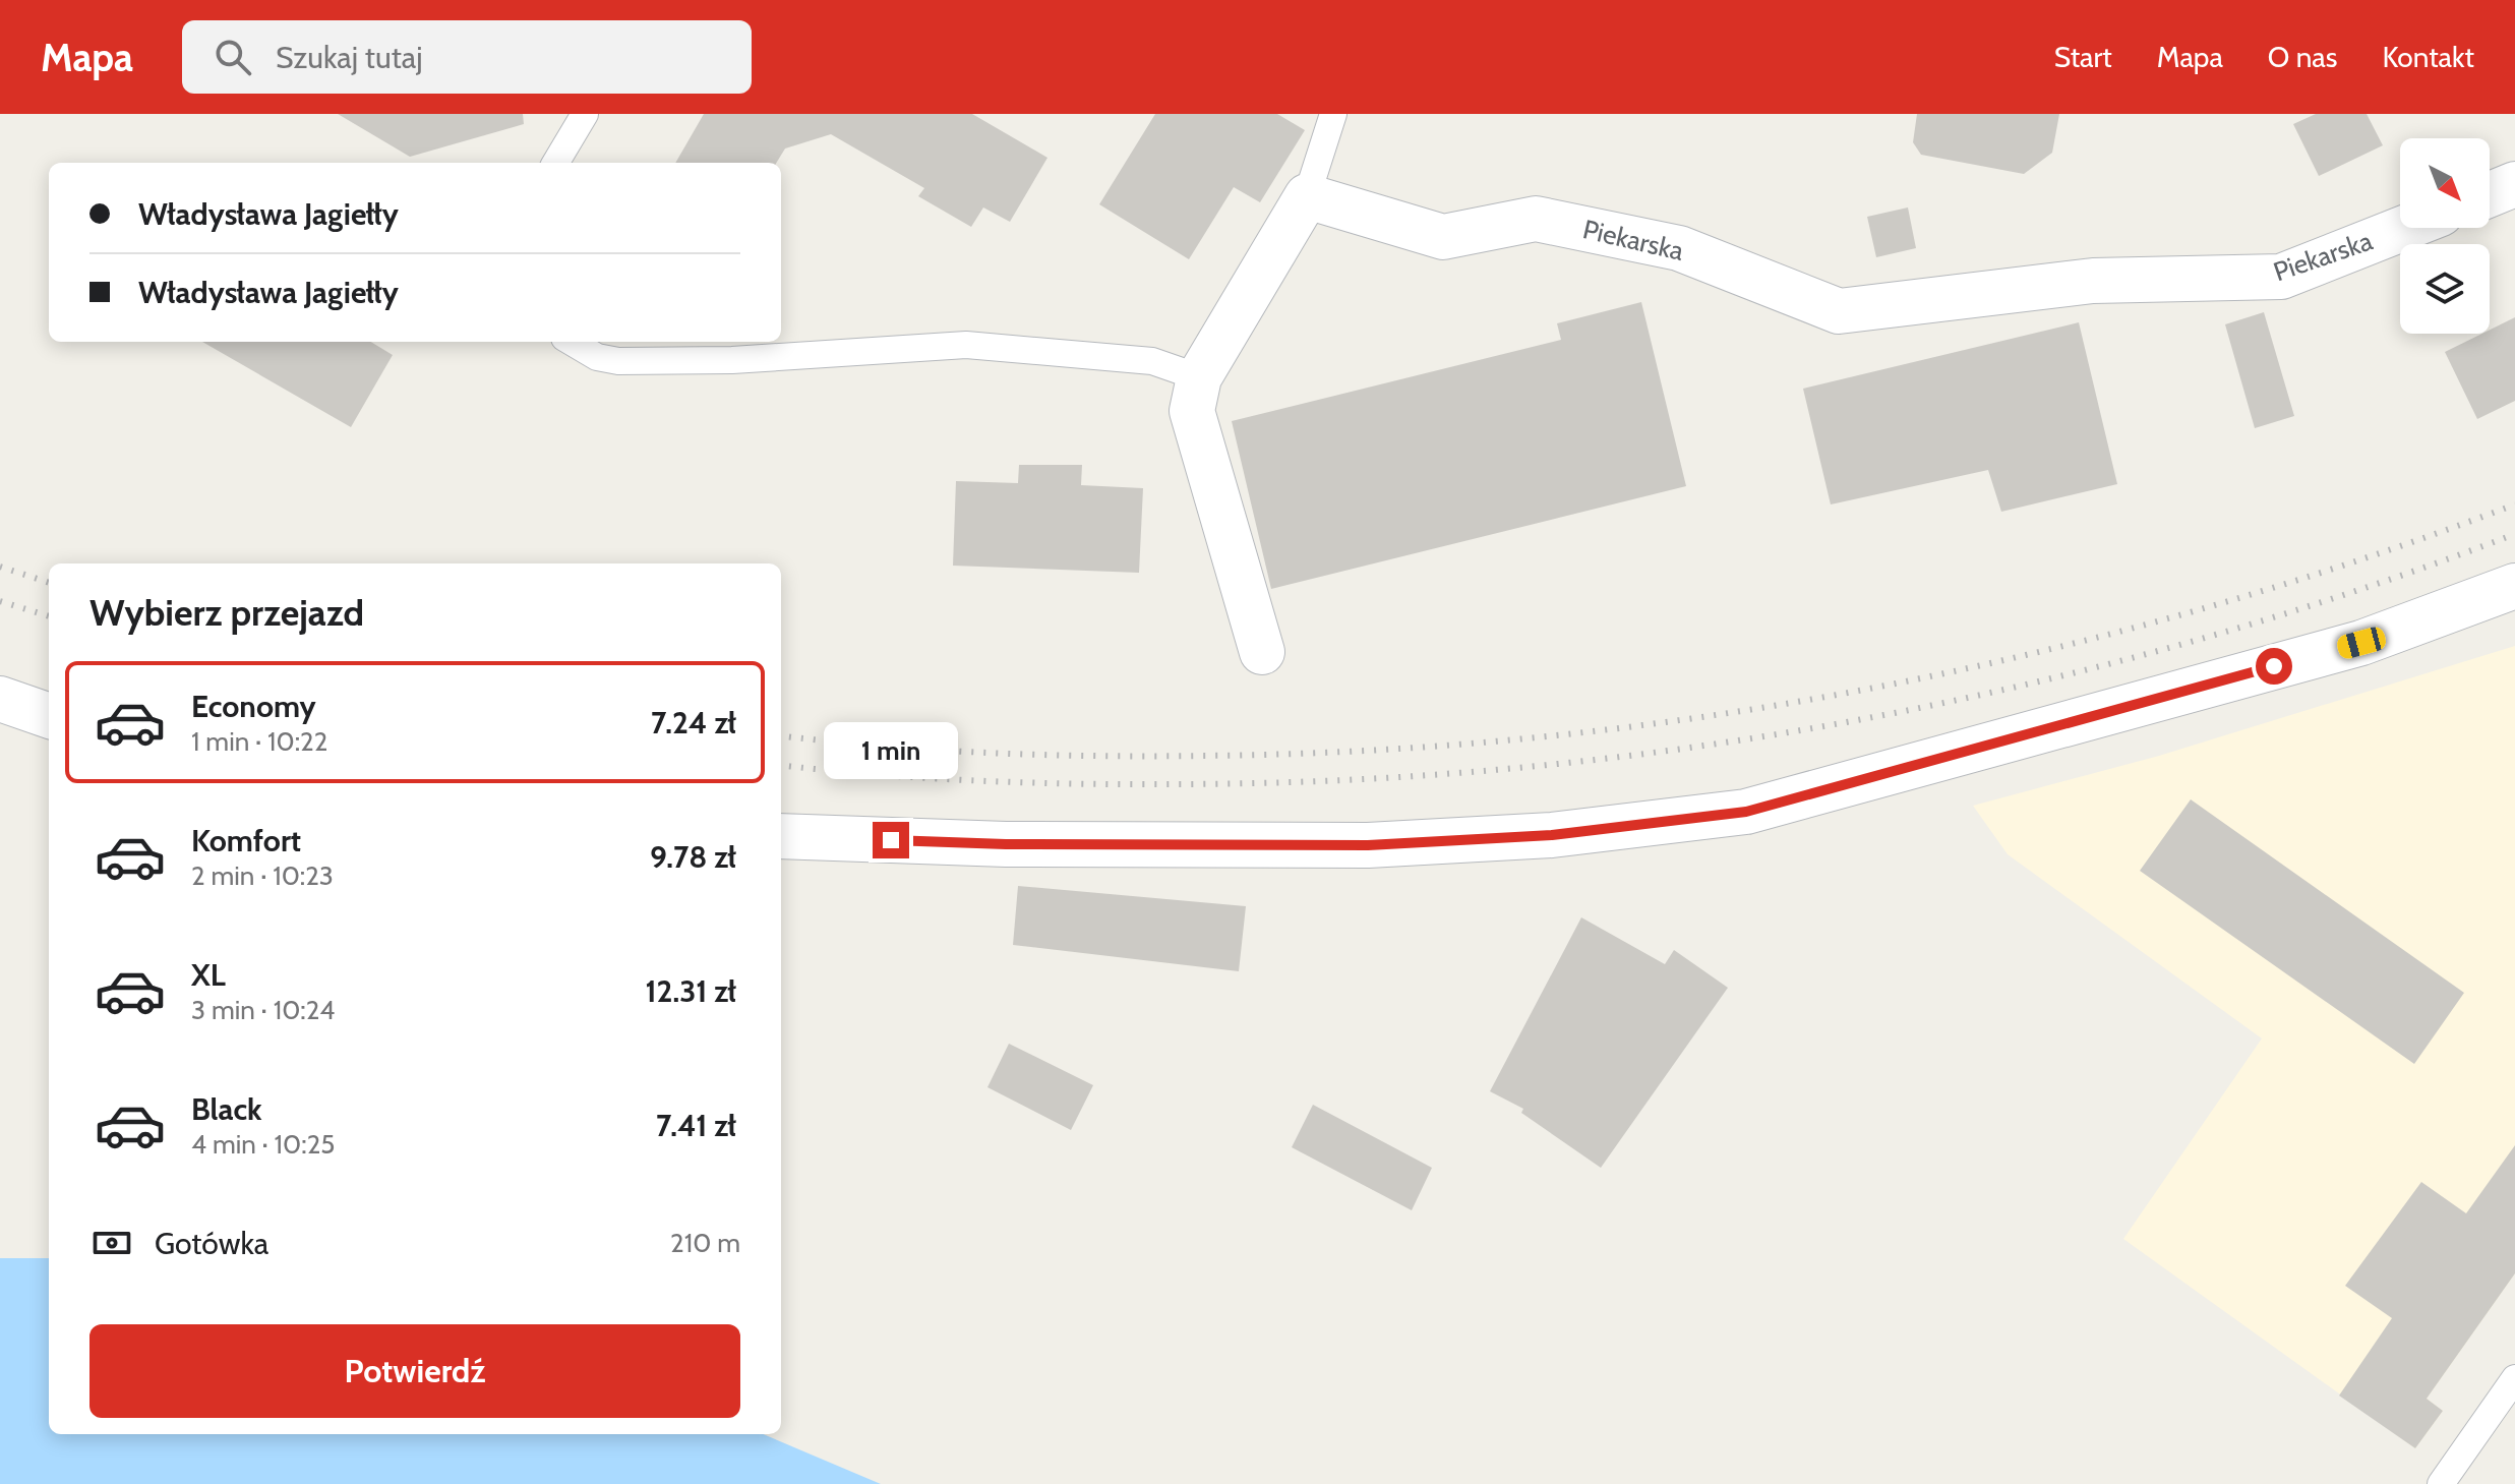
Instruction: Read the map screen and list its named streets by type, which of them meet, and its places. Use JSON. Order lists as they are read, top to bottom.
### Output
{
  "streets": {
    "street": ["Piekarska"]
  },
  "north": "bottom right",
  "page": {
    "header": "Mapa",
    "search": "Szukaj tutaj",
    "nav": [
      "Start",
      "Mapa",
      "O nas",
      "Kontakt"
    ],
    "banner": ["Władysława Jagiełły", "Władysława Jagiełły"],
    "heading": "Wybierz przejazd",
    "list": [
      {
        "name": "Economy",
        "note": "1 min · 10:22",
        "value": "7.24 zł"
      },
      {
        "name": "Komfort",
        "note": "2 min · 10:23",
        "value": "9.78 zł"
      },
      {
        "name": "XL",
        "note": "3 min · 10:24",
        "value": "12.31 zł"
      },
      {
        "name": "Black",
        "note": "4 min · 10:25",
        "value": "7.41 zł"
      }
    ],
    "bubble": "1 min",
    "pay": ["Gotówka", "210 m"],
    "buttons": "Potwierdź"
  }
}
